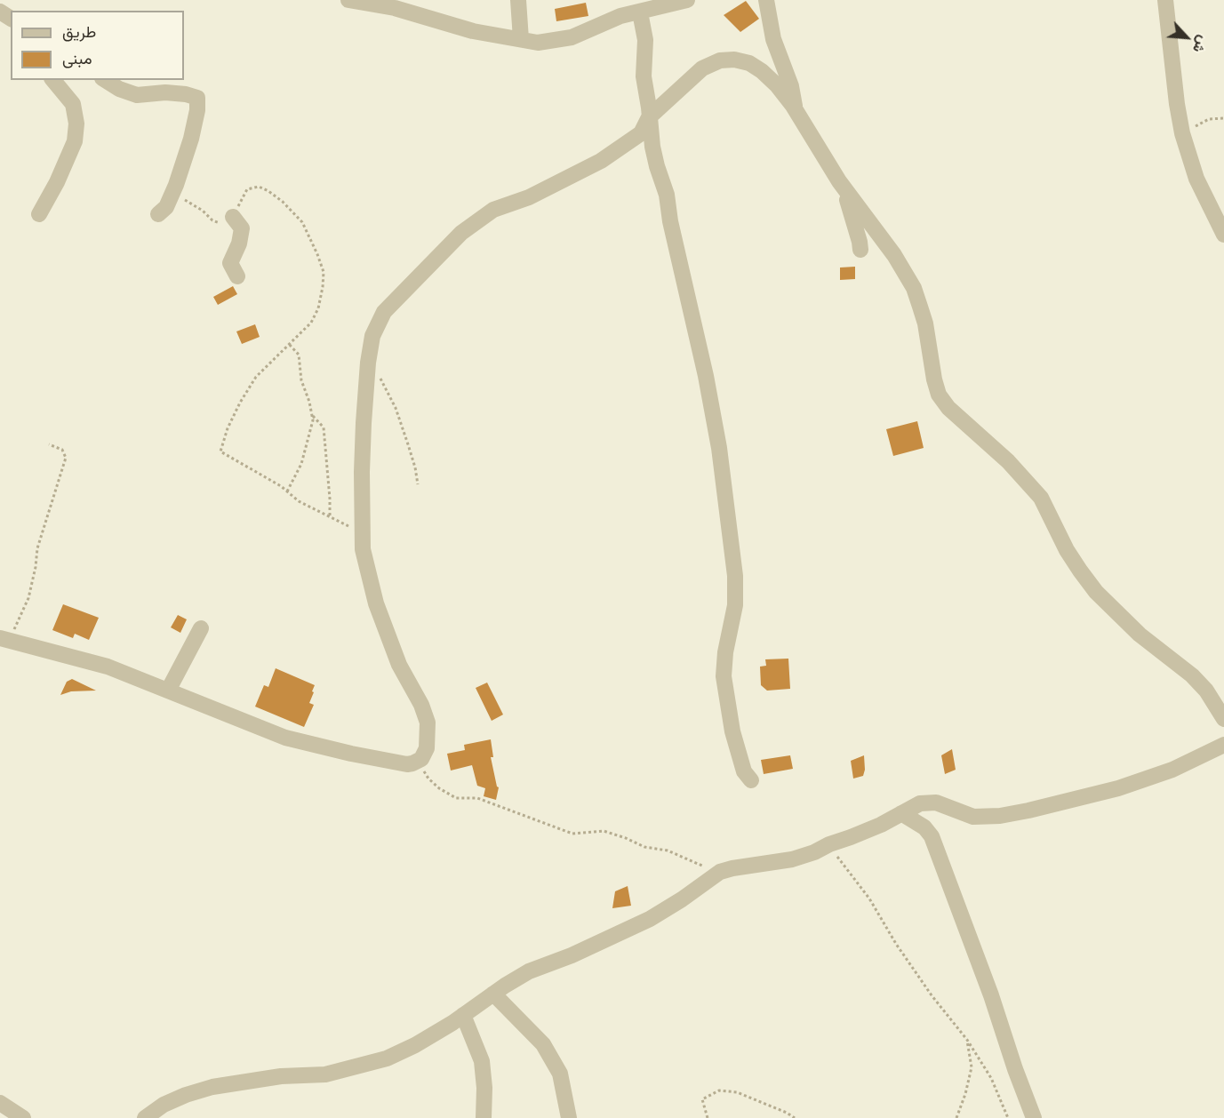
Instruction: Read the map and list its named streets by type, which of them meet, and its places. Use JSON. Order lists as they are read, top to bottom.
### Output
{
  "legend": ["طريق", "مبنى"],
  "north": "bottom right"
}
